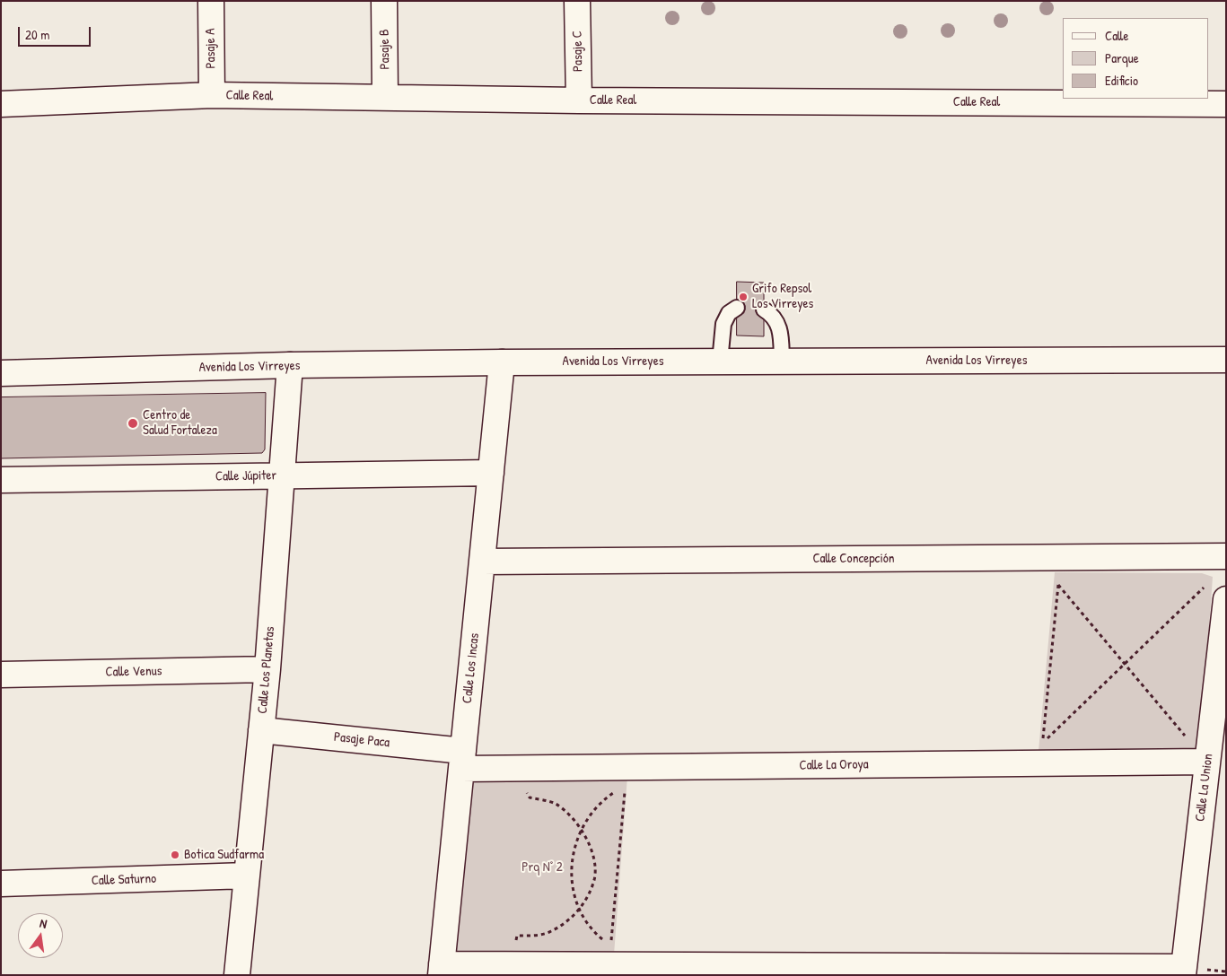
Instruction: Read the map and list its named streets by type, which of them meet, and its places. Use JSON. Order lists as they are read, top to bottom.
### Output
{
  "streets": {
    "street": [
      "Pasaje A",
      "Pasaje B",
      "Pasaje C",
      "Calle Real",
      "Avenida Los Virreyes",
      "Calle Júpiter",
      "Calle Concepción",
      "Calle Los Incas",
      "Calle Los Planetas",
      "Calle Venus",
      "Pasaje Paca",
      "Calle La Oroya",
      "Calle La Union",
      "Calle Saturno"
    ]
  },
  "crossings": [
    ["Pasaje A", "Calle Real"],
    ["Pasaje B", "Calle Real"],
    ["Pasaje C", "Calle Real"],
    ["Avenida Los Virreyes", "Calle Los Incas"],
    ["Avenida Los Virreyes", "Calle Los Planetas"],
    ["Calle Júpiter", "Calle Los Incas"],
    ["Calle Júpiter", "Calle Los Planetas"],
    ["Calle Concepción", "Calle Los Incas"],
    ["Calle Los Incas", "Pasaje Paca"],
    ["Calle Los Incas", "Calle La Oroya"],
    ["Calle Los Planetas", "Calle Venus"],
    ["Calle Los Planetas", "Pasaje Paca"],
    ["Calle Los Planetas", "Calle Saturno"],
    ["Pasaje Paca", "Calle La Oroya"],
    ["Calle La Oroya", "Calle La Union"]
  ],
  "parks": ["Prq N° 2"],
  "places": ["Grifo Repsol Los Virreyes", "Centro de Salud Fortaleza", "Botica Sudfarma"],
  "legend": ["Calle", "Parque", "Edificio"],
  "scale_bar": "20 m",
  "north": "top"
}
